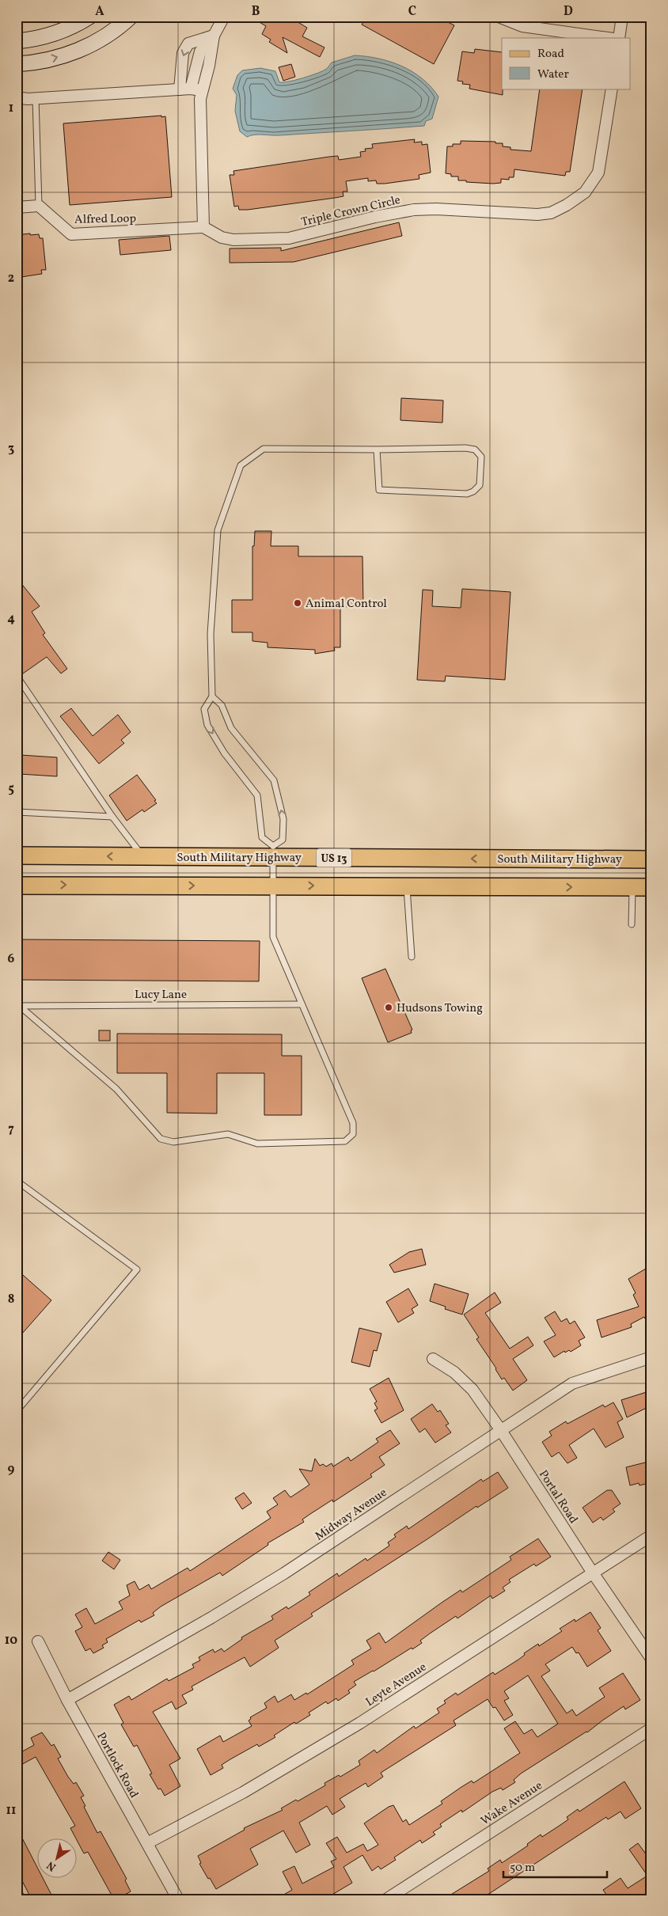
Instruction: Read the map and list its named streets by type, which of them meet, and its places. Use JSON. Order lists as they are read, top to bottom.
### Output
{
  "streets": {
    "main road": ["South Military Highway", "US 13"],
    "street": [
      "Triple Crown Circle",
      "Alfred Loop",
      "Portal Road",
      "Midway Avenue",
      "Leyte Avenue",
      "Portlock Road",
      "Wake Avenue"
    ],
    "lane": ["Lucy Lane"]
  },
  "crossings": [
    ["Triple Crown Circle", "Alfred Loop"],
    ["Portal Road", "Midway Avenue"],
    ["Portal Road", "Leyte Avenue"],
    ["Midway Avenue", "Portlock Road"],
    ["Leyte Avenue", "Portlock Road"]
  ],
  "places": ["Animal Control", "Hudsons Towing"],
  "legend": ["Road", "Water"],
  "scale_bar": "50 m",
  "north": "bottom left",
  "grid": {
    "columns": [
      "A",
      "B",
      "C",
      "D"
    ],
    "rows": [
      "1",
      "2",
      "3",
      "4",
      "5",
      "6",
      "7",
      "8",
      "9",
      "10",
      "11"
    ]
  }
}
